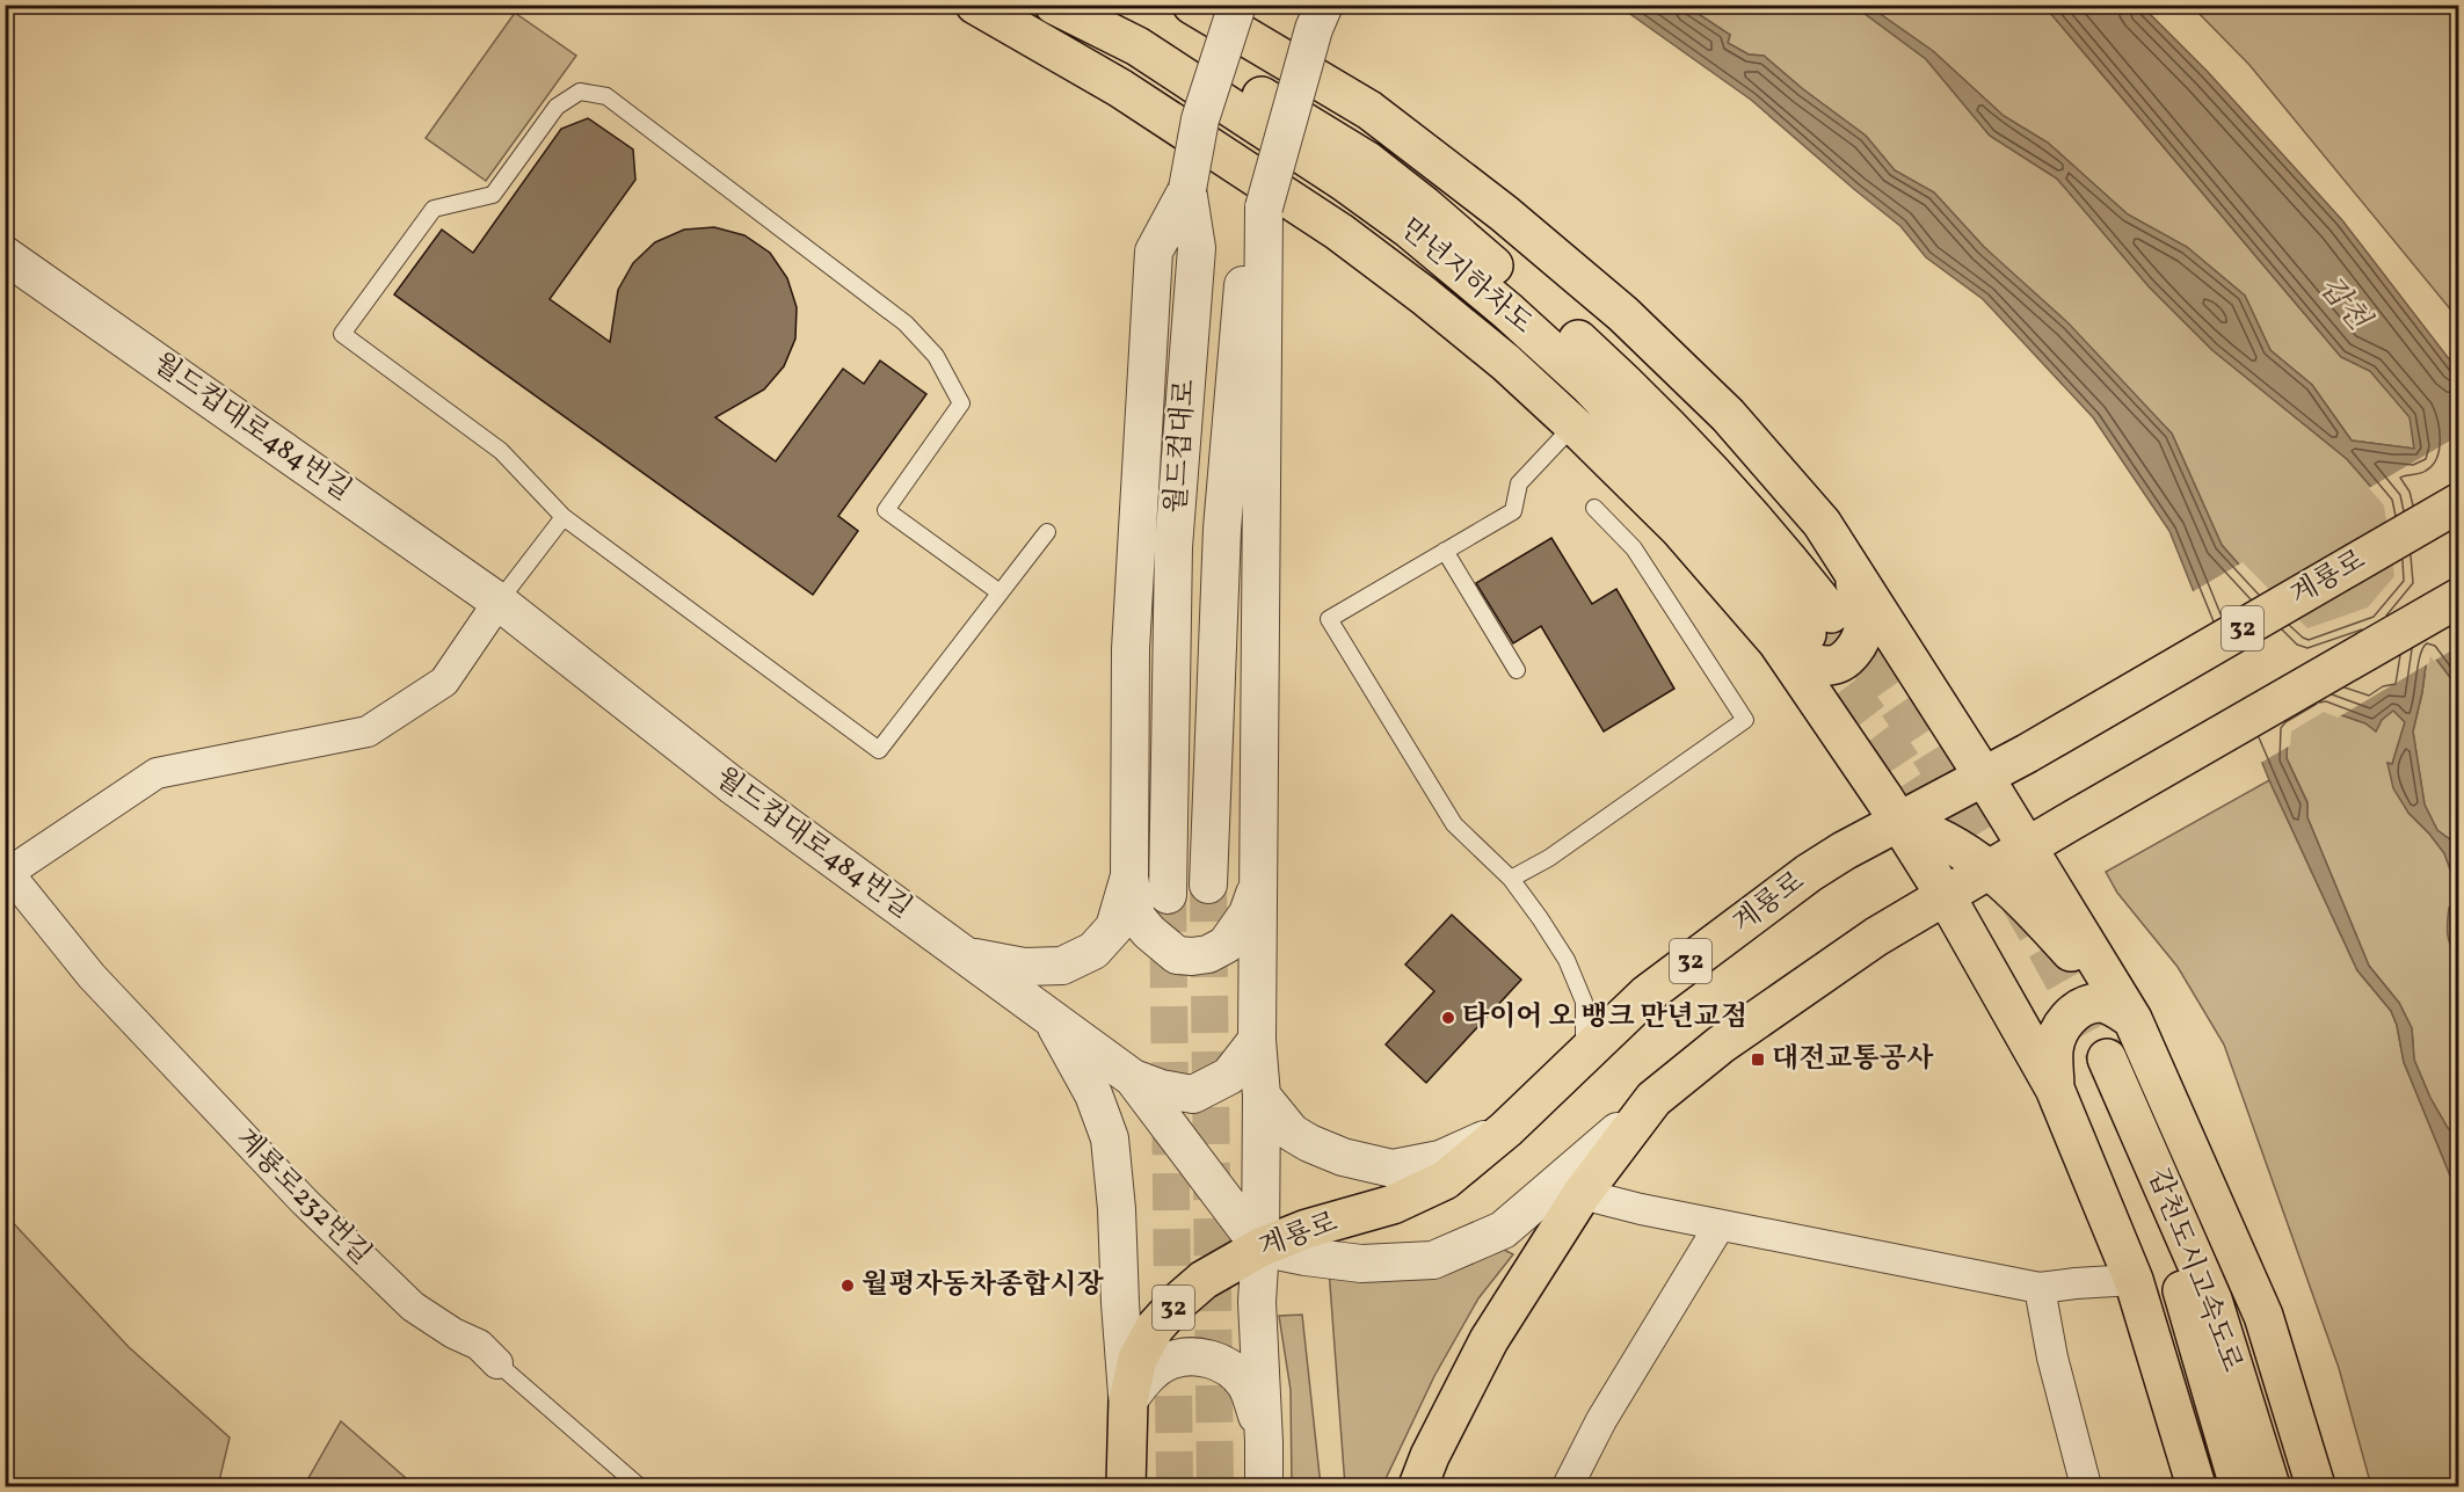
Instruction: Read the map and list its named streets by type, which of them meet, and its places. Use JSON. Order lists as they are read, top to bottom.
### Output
{
  "streets": {
    "main road": [
      "만년지하차도",
      "계룡로",
      "32",
      "갑천도시고속도로"
    ],
    "street": ["월드컵대로484번길", "월드컵대로", "계룡로232번길"]
  },
  "water": ["갑천"],
  "places": {
    "other": ["타이어 오 뱅크 만년교점", "월평자동차종합시장"],
    "transit": ["대전교통공사"]
  }
}
